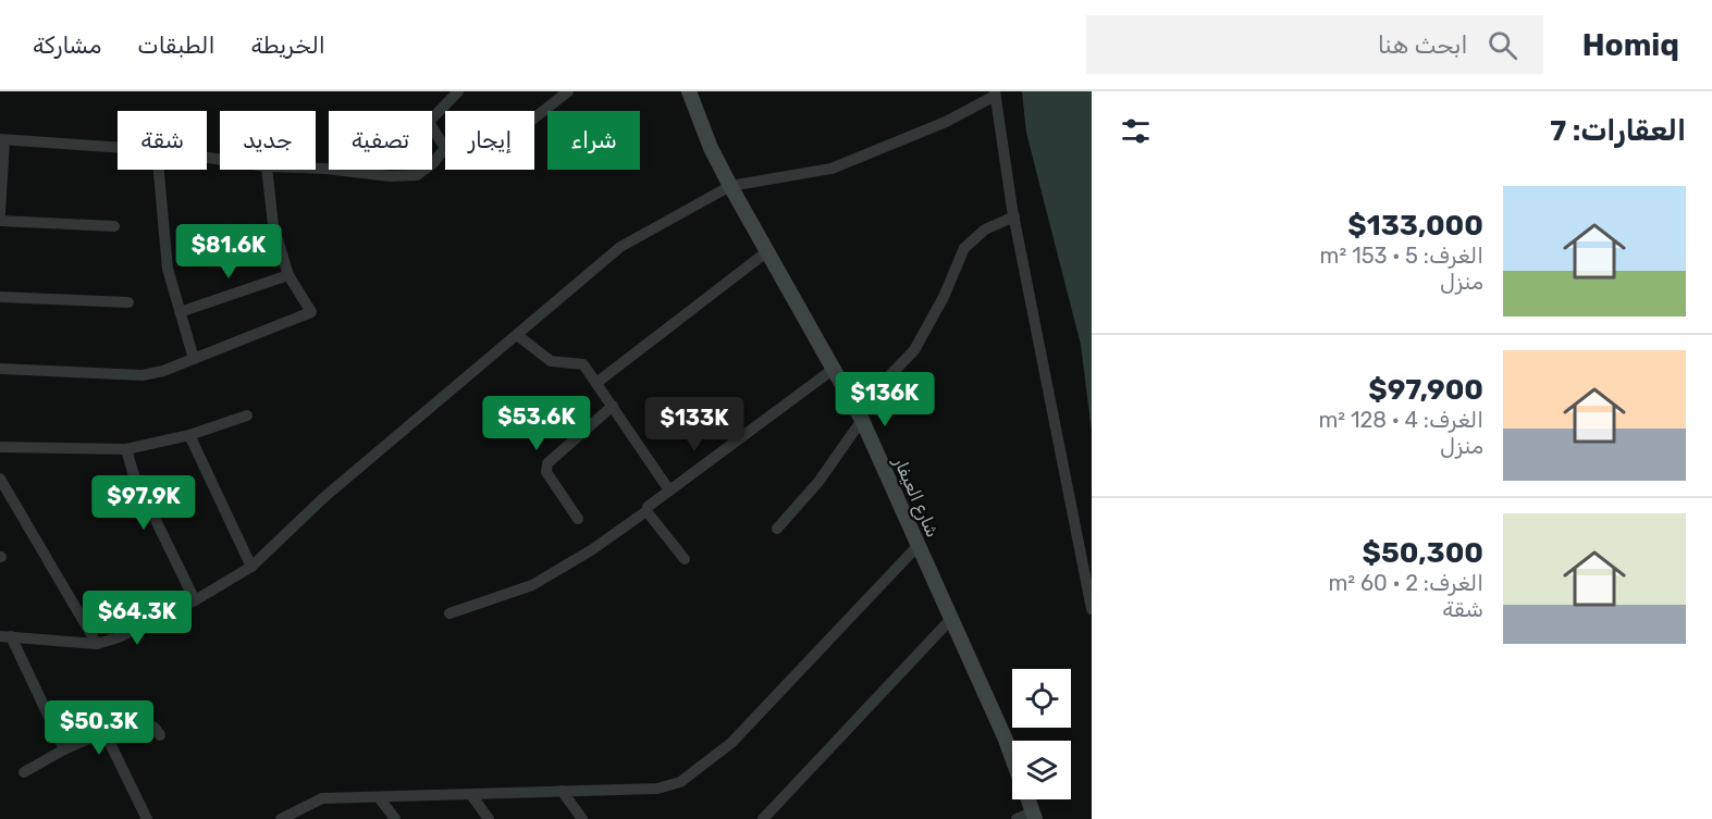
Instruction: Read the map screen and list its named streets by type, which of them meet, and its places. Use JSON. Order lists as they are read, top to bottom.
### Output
{
  "streets": {
    "main road": ["شارع العيفار"]
  },
  "page": {
    "header": "Homiq",
    "search": "ابحث هنا",
    "nav": ["الخريطة", "الطبقات", "مشاركة"],
    "heading": "العقارات: 7",
    "chip": [
      "شراء",
      "إيجار",
      "تصفية",
      "جديد",
      "شقة"
    ],
    "list": [
      {
        "name": "$133,000",
        "note": "الغرف: 5 · 153 m² · منزل"
      },
      {
        "name": "$97,900",
        "note": "الغرف: 4 · 128 m² · منزل"
      },
      {
        "name": "$50,300",
        "note": "الغرف: 2 · 60 m² · شقة"
      }
    ],
    "price": [
      "$81.6K",
      "$136K",
      "$53.6K",
      "$133K",
      "$97.9K",
      "$64.3K",
      "$50.3K"
    ]
  }
}
